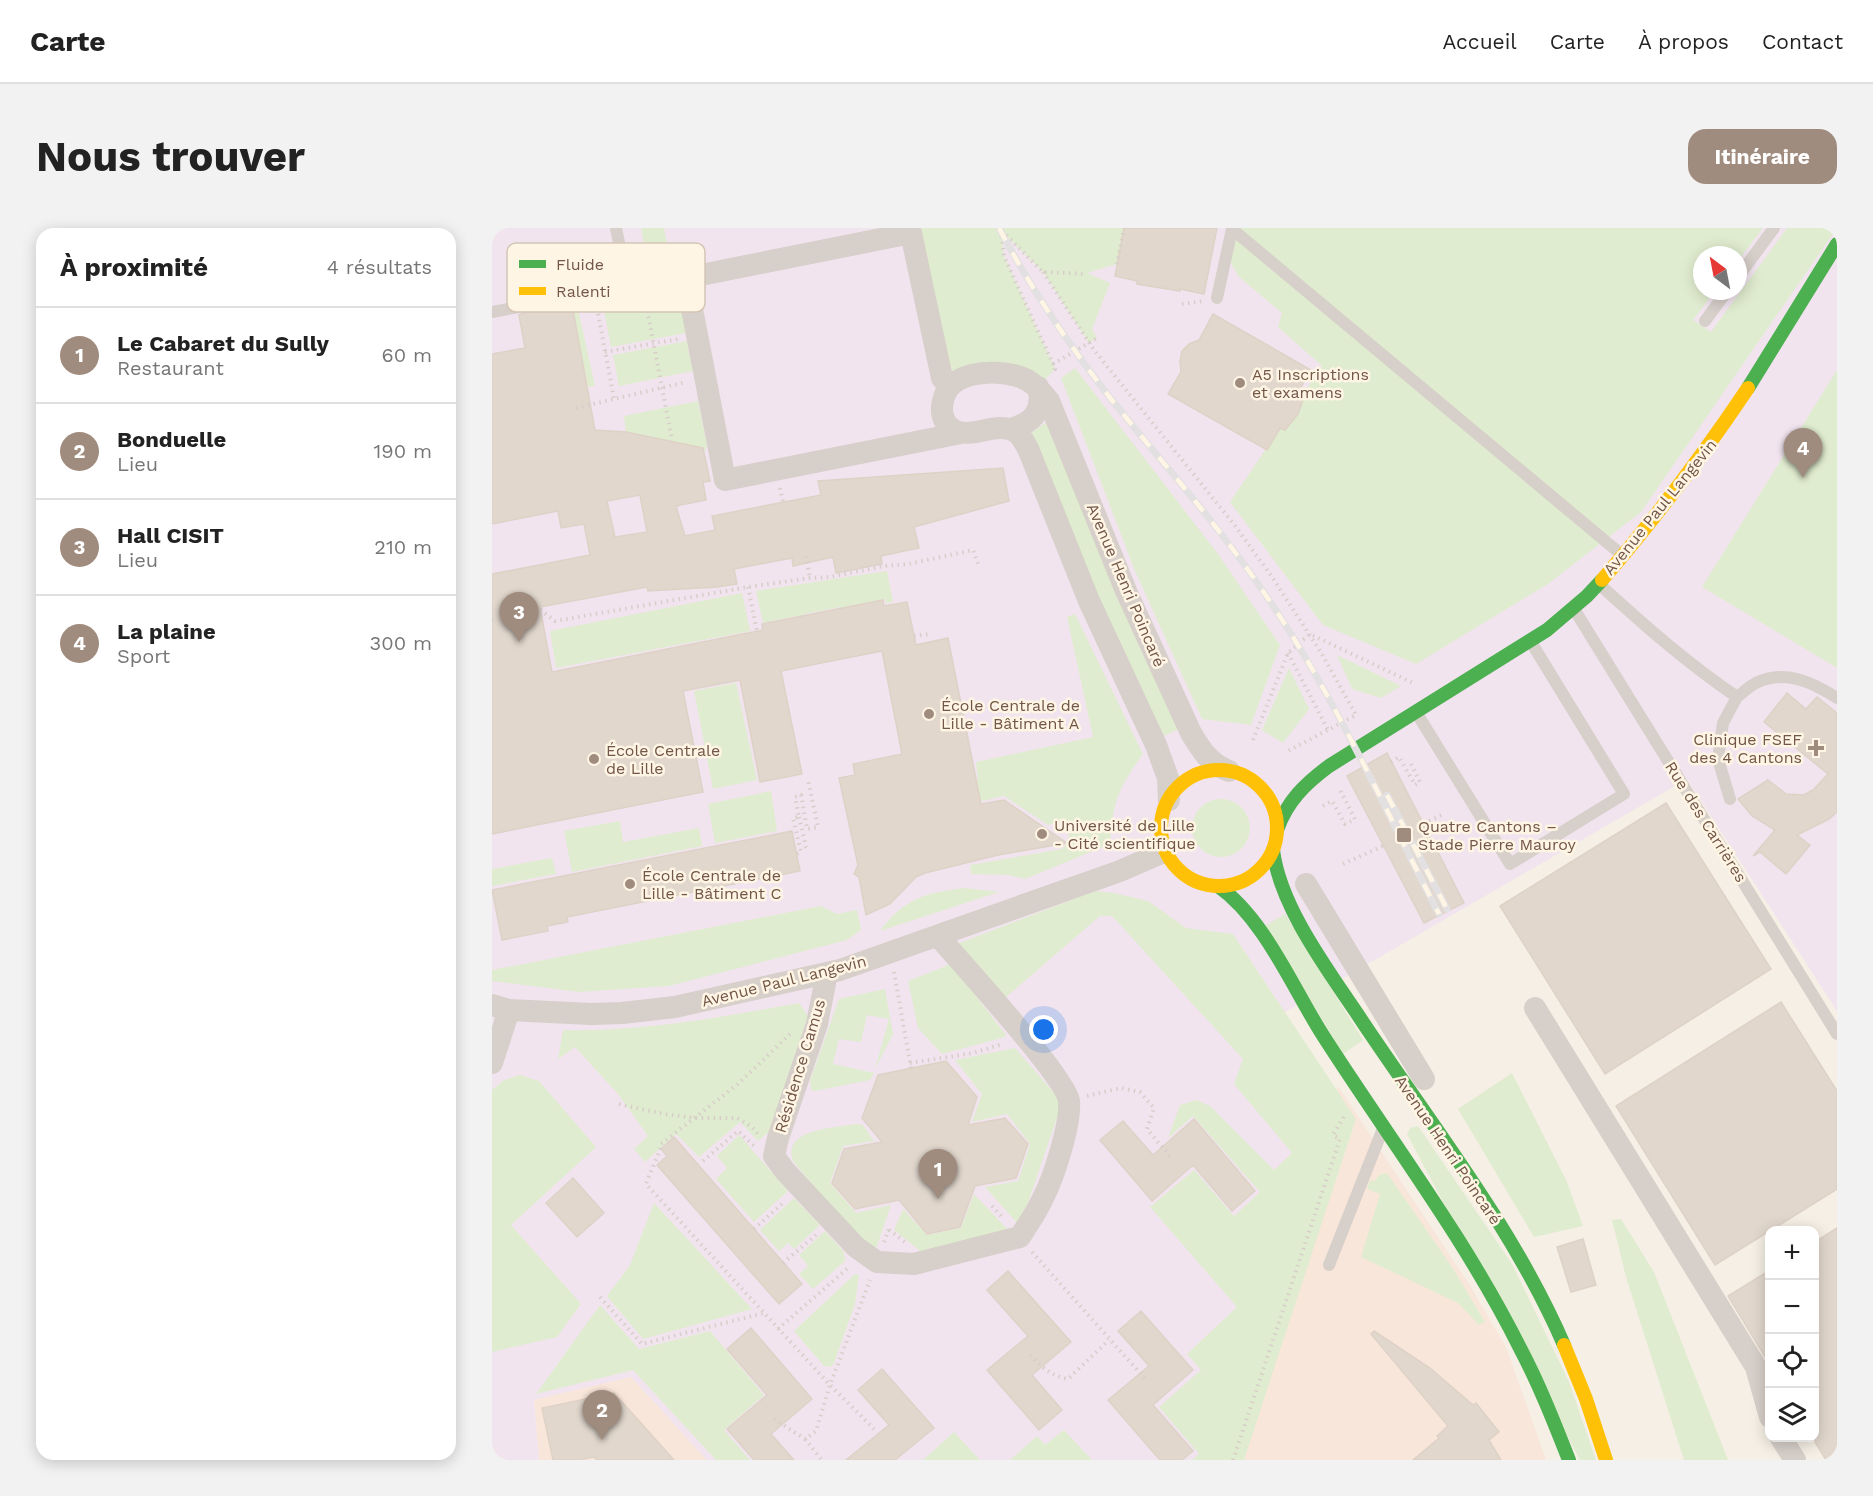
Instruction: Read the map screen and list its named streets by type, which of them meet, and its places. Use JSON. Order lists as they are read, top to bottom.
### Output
{
  "streets": {
    "street": ["Avenue Paul Langevin", "Avenue Henri Poincaré", "Résidence Camus"],
    "lane": ["Rue des Carrières"]
  },
  "crossings": [
    ["Avenue Paul Langevin", "Avenue Henri Poincaré"],
    ["Avenue Paul Langevin", "Rue des Carrières"],
    ["Avenue Paul Langevin", "Résidence Camus"]
  ],
  "places": {
    "other": [
      "A5 Inscriptions et examens",
      "École Centrale de Lille - Bâtiment A",
      "École Centrale de Lille",
      "Université de Lille ‐ Cité scientifique",
      "École Centrale de Lille - Bâtiment C"
    ],
    "health": ["Clinique FSEF des 4 Cantons"],
    "transit": ["Quatre Cantons – Stade Pierre Mauroy"]
  },
  "legend": ["Fluide", "Ralenti"],
  "north": "top left",
  "page": {
    "header": "Carte",
    "nav": [
      "Accueil",
      "Carte",
      "À propos",
      "Contact"
    ],
    "buttons": "Itinéraire",
    "title": "Nous trouver",
    "heading": ["À proximité", "4 résultats"],
    "list": [
      {
        "mark": "1",
        "name": "Le Cabaret du Sully",
        "note": "Restaurant",
        "value": "60 m"
      },
      {
        "mark": "2",
        "name": "Bonduelle",
        "note": "Lieu",
        "value": "190 m"
      },
      {
        "mark": "3",
        "name": "Hall CISIT",
        "note": "Lieu",
        "value": "210 m"
      },
      {
        "mark": "4",
        "name": "La plaine",
        "note": "Sport",
        "value": "300 m"
      }
    ],
    "pins": [
      "4",
      "3",
      "1",
      "2"
    ],
    "map_buttons": ["+", "−"]
  }
}
